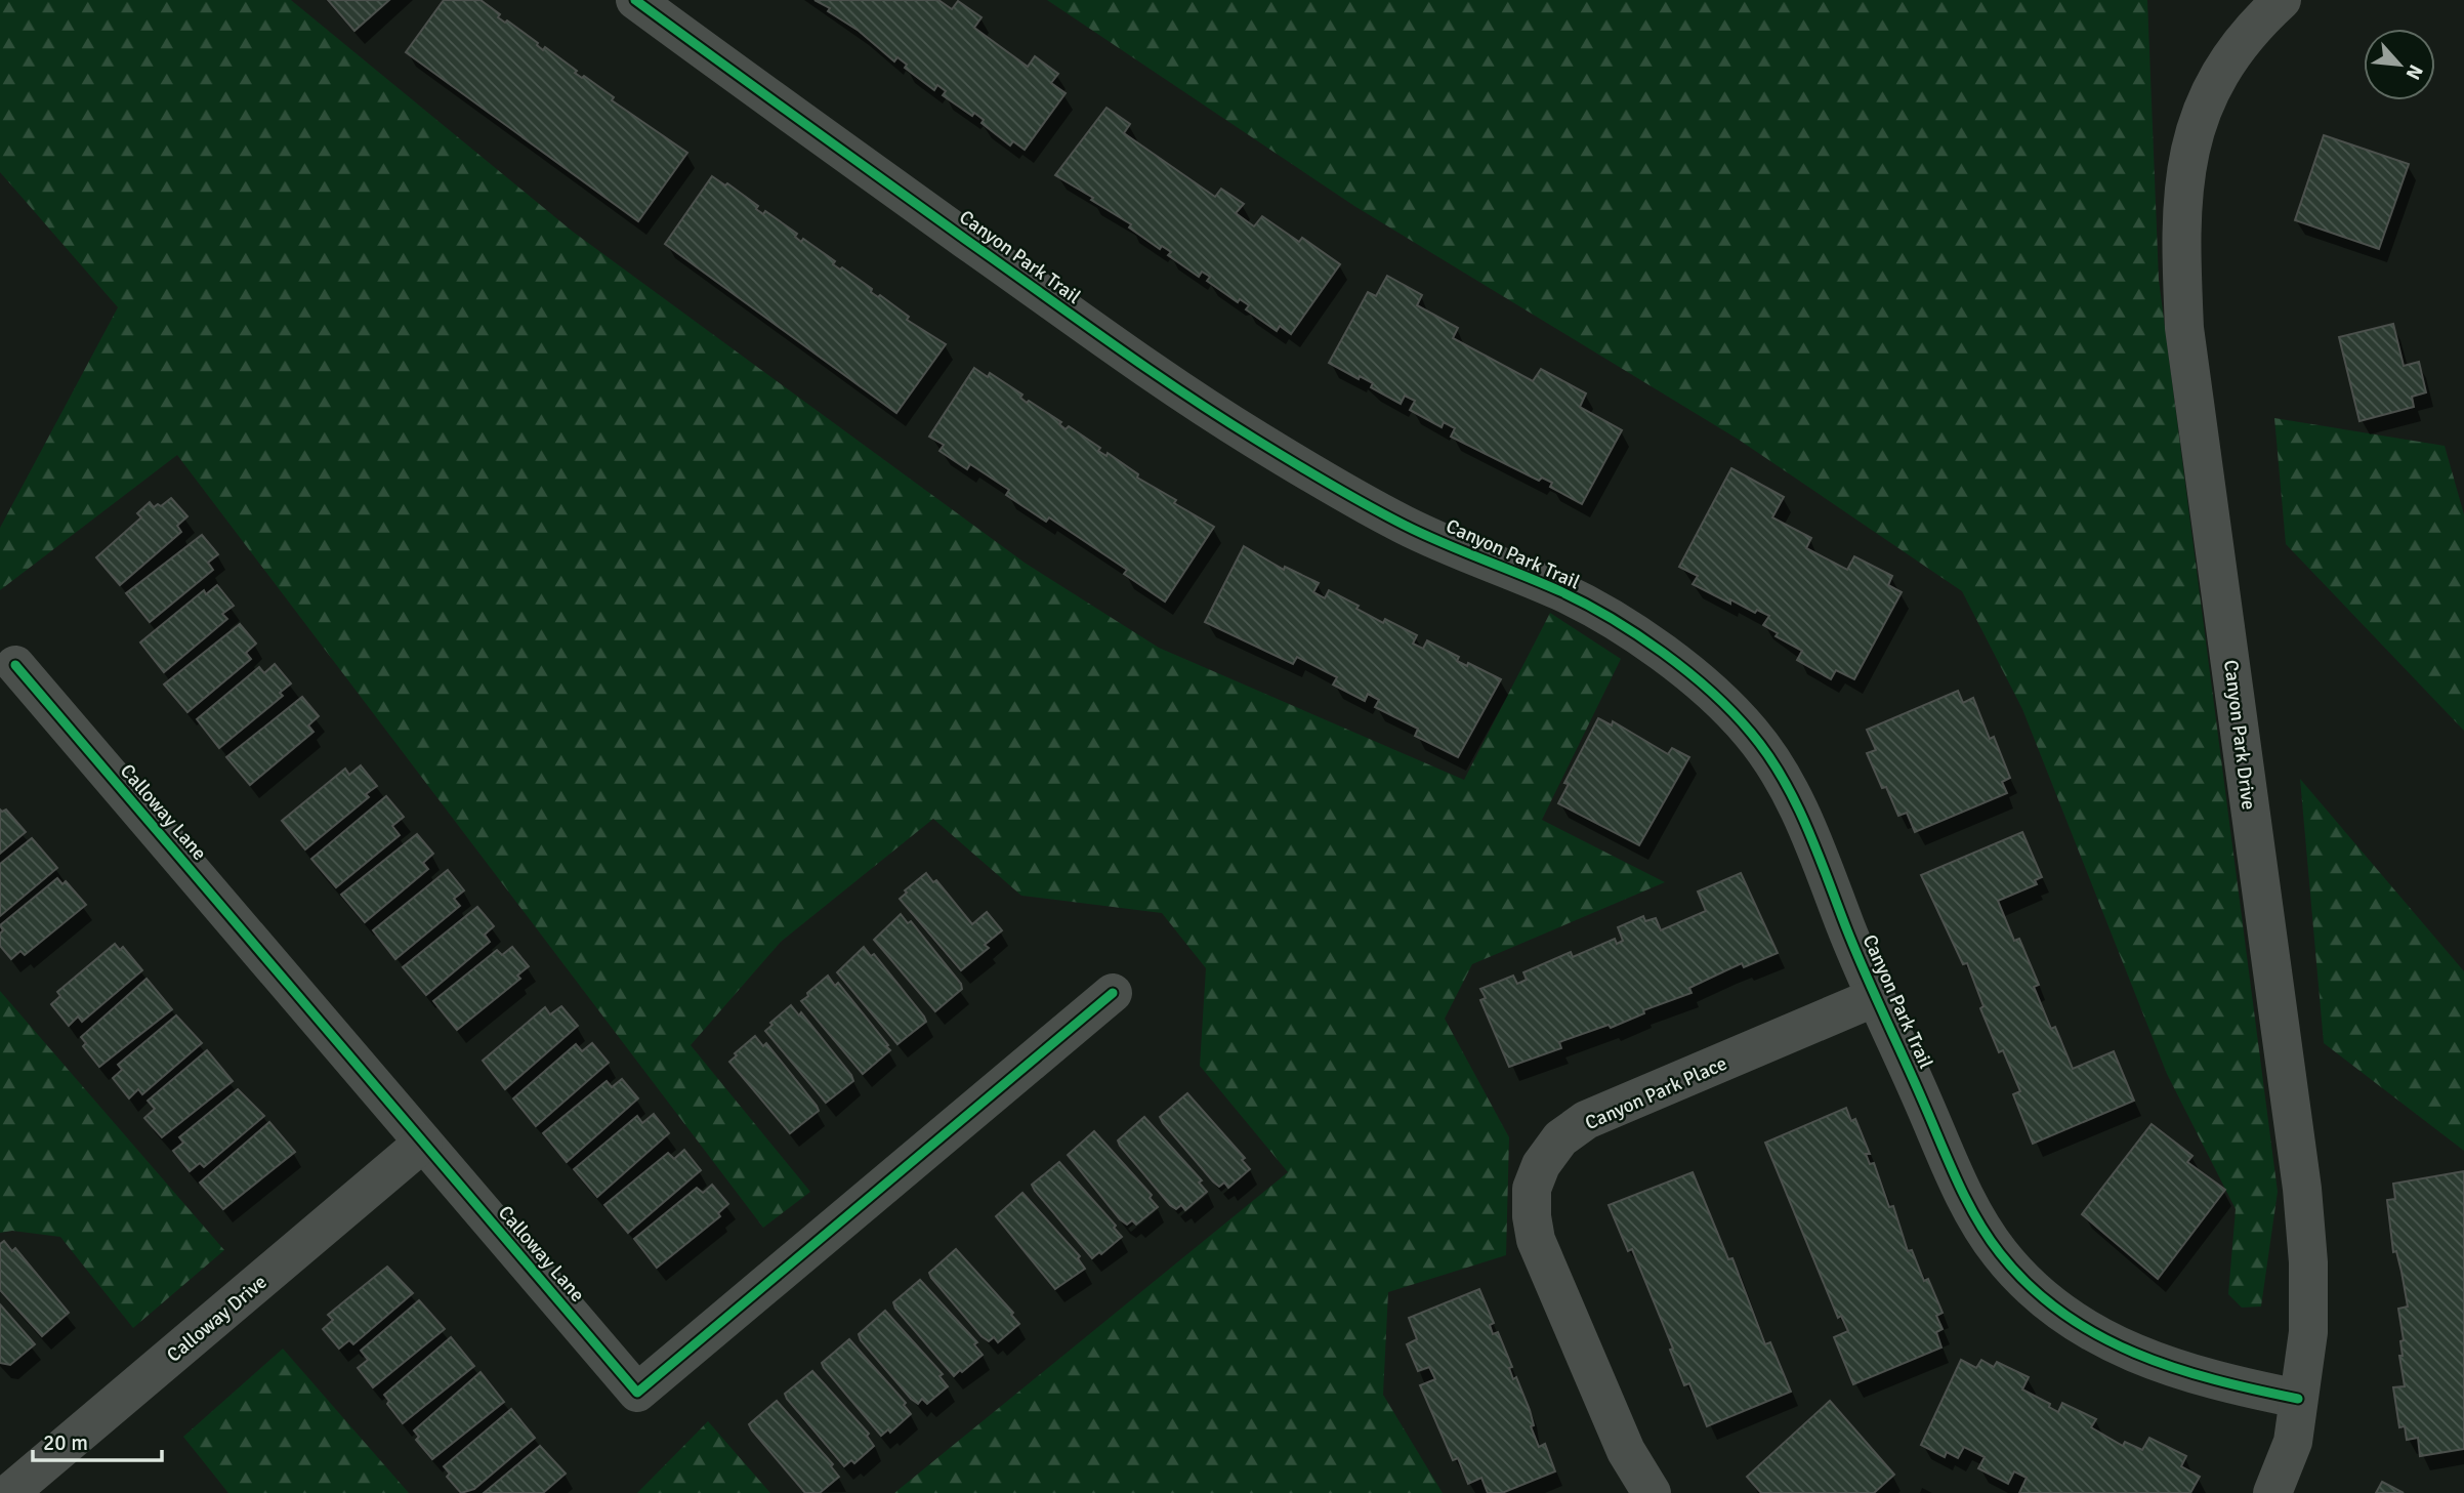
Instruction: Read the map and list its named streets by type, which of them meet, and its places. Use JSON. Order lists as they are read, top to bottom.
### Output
{
  "streets": {
    "street": [
      "Canyon Park Trail",
      "Canyon Park Drive",
      "Calloway Lane",
      "Canyon Park Place",
      "Calloway Drive"
    ]
  },
  "crossings": [
    ["Canyon Park Trail", "Canyon Park Drive"],
    ["Canyon Park Trail", "Canyon Park Place"],
    ["Calloway Lane", "Calloway Drive"]
  ],
  "scale_bar": "20 m",
  "north": "bottom right"
}
